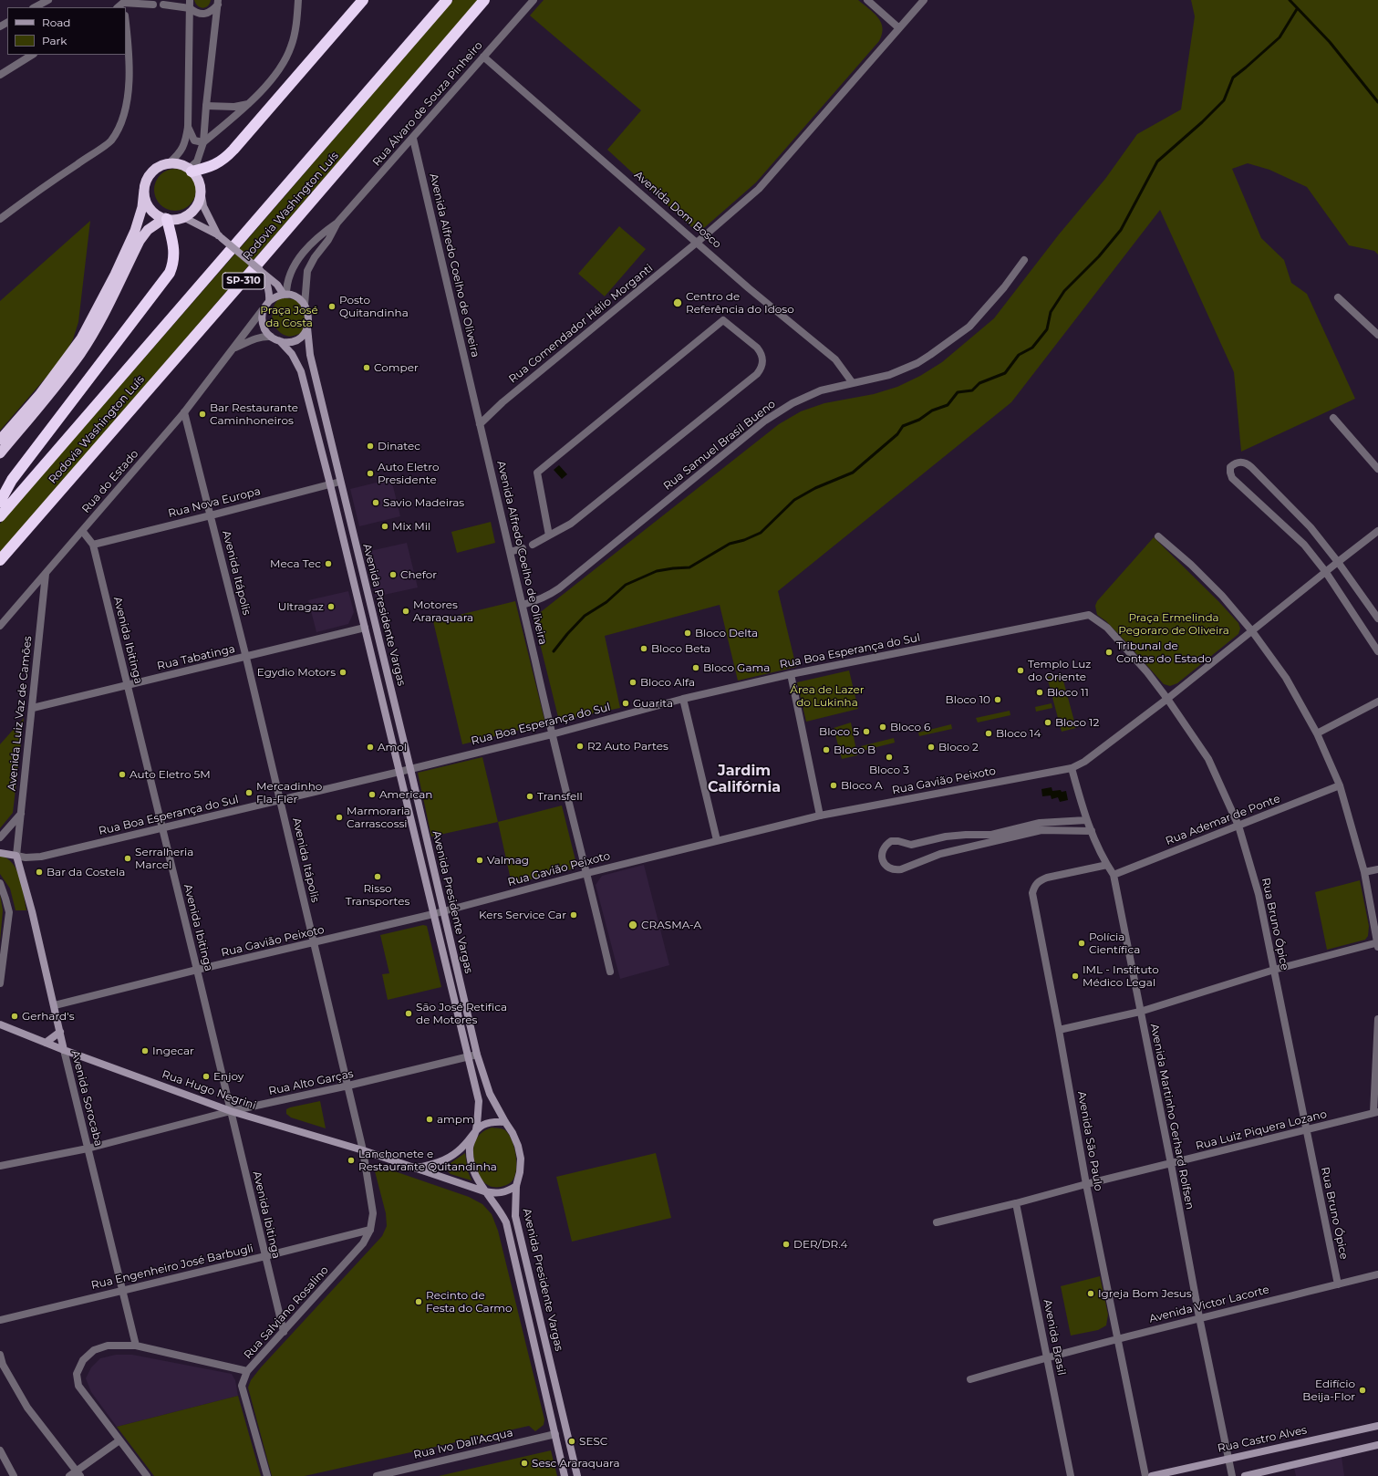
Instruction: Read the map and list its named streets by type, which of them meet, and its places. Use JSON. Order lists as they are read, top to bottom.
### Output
{
  "streets": {
    "highway": ["Rodovia Washington Luís", "SP-310"],
    "main road": [
      "Avenida Presidente Vargas",
      "Rua Boa Esperança do Sul",
      "Rua Hugo Negrini",
      "Avenida Sorocaba",
      "Rua Castro Alves"
    ],
    "street": [
      "Rua Álvaro de Souza Pinheiro",
      "Avenida Dom Bosco",
      "Avenida Alfredo Coelho de Oliveira",
      "Rua Comendador Hélio Morganti",
      "Rua Samuel Brasil Bueno",
      "Rua do Estado",
      "Rua Nova Europa",
      "Avenida Itápolis",
      "Avenida Ibitinga",
      "Rua Tabatinga",
      "Avenida Luiz Vaz de Camões",
      "Rua Gavião Peixoto",
      "Rua Ademar de Ponte",
      "Rua Bruno Ópice",
      "Rua Alto Garças",
      "Avenida Martinho Gerhard Rolfsen",
      "Rua Luiz Piquera Lozano",
      "Avenida São Paulo",
      "Rua Engenheiro José Barbugli",
      "Avenida Victor Lacorte",
      "Rua Salviano Rosalino",
      "Avenida Brasil",
      "Rua Ivo Dall'Acqua"
    ]
  },
  "crossings": [
    ["Rua Álvaro de Souza Pinheiro", "Avenida Dom Bosco"],
    ["Rua Álvaro de Souza Pinheiro", "Avenida Alfredo Coelho de Oliveira"],
    ["Rua Álvaro de Souza Pinheiro", "Rua do Estado"],
    ["Rua Álvaro de Souza Pinheiro", "Avenida Presidente Vargas"],
    ["Avenida Dom Bosco", "Rua Comendador Hélio Morganti"],
    ["Avenida Dom Bosco", "Rua Samuel Brasil Bueno"],
    ["Avenida Alfredo Coelho de Oliveira", "Rua Comendador Hélio Morganti"],
    ["Avenida Alfredo Coelho de Oliveira", "Rua Samuel Brasil Bueno"],
    ["Avenida Alfredo Coelho de Oliveira", "Rua Boa Esperança do Sul"],
    ["Avenida Alfredo Coelho de Oliveira", "Rua Gavião Peixoto"],
    ["Rua do Estado", "Avenida Itápolis"],
    ["Rua do Estado", "Avenida Presidente Vargas"],
    ["Rua do Estado", "Avenida Ibitinga"],
    ["Rua do Estado", "Avenida Luiz Vaz de Camões"],
    ["Rua Nova Europa", "Avenida Itápolis"],
    ["Rua Nova Europa", "Avenida Presidente Vargas"],
    ["Rua Nova Europa", "Avenida Ibitinga"],
    ["Avenida Itápolis", "Rua Boa Esperança do Sul"],
    ["Avenida Itápolis", "Rua Tabatinga"],
    ["Avenida Itápolis", "Rua Gavião Peixoto"],
    ["Avenida Itápolis", "Rua Alto Garças"],
    ["Avenida Itápolis", "Rua Hugo Negrini"],
    ["Avenida Itápolis", "Rua Engenheiro José Barbugli"],
    ["Avenida Itápolis", "Rua Salviano Rosalino"],
    ["Avenida Presidente Vargas", "Rua Boa Esperança do Sul"],
    ["Avenida Presidente Vargas", "Rua Tabatinga"],
    ["Avenida Presidente Vargas", "Rua Gavião Peixoto"],
    ["Avenida Presidente Vargas", "Rua Alto Garças"],
    ["Avenida Presidente Vargas", "Rua Hugo Negrini"],
    ["Avenida Presidente Vargas", "Rua Ivo Dall'Acqua"],
    ["Avenida Ibitinga", "Rua Boa Esperança do Sul"],
    ["Avenida Ibitinga", "Rua Tabatinga"],
    ["Avenida Ibitinga", "Rua Gavião Peixoto"],
    ["Avenida Ibitinga", "Rua Alto Garças"],
    ["Avenida Ibitinga", "Rua Hugo Negrini"],
    ["Avenida Ibitinga", "Rua Engenheiro José Barbugli"],
    ["Avenida Ibitinga", "Rua Salviano Rosalino"],
    ["Rua Boa Esperança do Sul", "Avenida Luiz Vaz de Camões"],
    ["Rua Boa Esperança do Sul", "Rua Bruno Ópice"],
    ["Rua Boa Esperança do Sul", "Avenida Sorocaba"],
    ["Rua Tabatinga", "Avenida Luiz Vaz de Camões"],
    ["Avenida Luiz Vaz de Camões", "Avenida Sorocaba"],
    ["Rua Gavião Peixoto", "Rua Bruno Ópice"],
    ["Rua Gavião Peixoto", "Avenida Sorocaba"],
    ["Rua Gavião Peixoto", "Avenida Martinho Gerhard Rolfsen"],
    ["Rua Ademar de Ponte", "Rua Bruno Ópice"],
    ["Rua Ademar de Ponte", "Avenida Martinho Gerhard Rolfsen"],
    ["Rua Bruno Ópice", "Rua Luiz Piquera Lozano"],
    ["Rua Bruno Ópice", "Avenida Victor Lacorte"],
    ["Rua Alto Garças", "Rua Hugo Negrini"],
    ["Rua Alto Garças", "Avenida Sorocaba"],
    ["Rua Hugo Negrini", "Avenida Sorocaba"],
    ["Avenida Sorocaba", "Rua Engenheiro José Barbugli"],
    ["Avenida Sorocaba", "Rua Salviano Rosalino"],
    ["Avenida Martinho Gerhard Rolfsen", "Rua Luiz Piquera Lozano"],
    ["Avenida Martinho Gerhard Rolfsen", "Avenida São Paulo"],
    ["Avenida Martinho Gerhard Rolfsen", "Avenida Victor Lacorte"],
    ["Avenida Martinho Gerhard Rolfsen", "Rua Castro Alves"],
    ["Rua Luiz Piquera Lozano", "Avenida São Paulo"],
    ["Rua Luiz Piquera Lozano", "Avenida Brasil"],
    ["Avenida São Paulo", "Avenida Victor Lacorte"],
    ["Rua Engenheiro José Barbugli", "Rua Salviano Rosalino"],
    ["Avenida Victor Lacorte", "Avenida Brasil"]
  ],
  "districts": ["Jardim Califórnia"],
  "parks": ["Praça José da Costa", "Praça Ermelinda Pegoraro de Oliveira", "Área de Lazer do Lukinha"],
  "places": [
    "Centro de Referência do Idoso",
    "Posto Quitandinha",
    "Comper",
    "Bar Restaurante Caminhoneiros",
    "Dinatec",
    "Auto Eletro Presidente",
    "Savio Madeiras",
    "Mix Mil",
    "Meca Tec",
    "Chefor",
    "Ultragaz",
    "Motores Araraquara",
    "Bloco Delta",
    "Bloco Beta",
    "Tribunal de Contas do Estado",
    "Bloco Gama",
    "Templo Luz do Oriente",
    "Egydio Motors",
    "Bloco Alfa",
    "Bloco 11",
    "Bloco 10",
    "Guarita",
    "Bloco 12",
    "Bloco 6",
    "Bloco 5",
    "Bloco 14",
    "R2 Auto Partes",
    "Amol",
    "Bloco 2",
    "Bloco B",
    "Bloco 3",
    "Auto Eletro 5M",
    "Bloco A",
    "Mercadinho Fla-Fler",
    "American",
    "Transfell",
    "Marmoraria Carrascossi",
    "Serralheria Marcel",
    "Valmag",
    "Bar da Costela",
    "Risso Transportes",
    "Kers Service Car",
    "CRASMA-A",
    "Polícia Científica",
    "IML - Instituto Médico Legal",
    "São José Retifica de Motores",
    "Gerhard's",
    "Ingecar",
    "Enjoy",
    "ampm",
    "Lanchonete e Restaurante Quitandinha",
    "DER/DR.4",
    "Igreja Bom Jesus",
    "Recinto de Festa do Carmo",
    "Edifício Beija-Flor",
    "SESC",
    "Sesc Araraquara"
  ],
  "legend": ["Road", "Park"]
}
